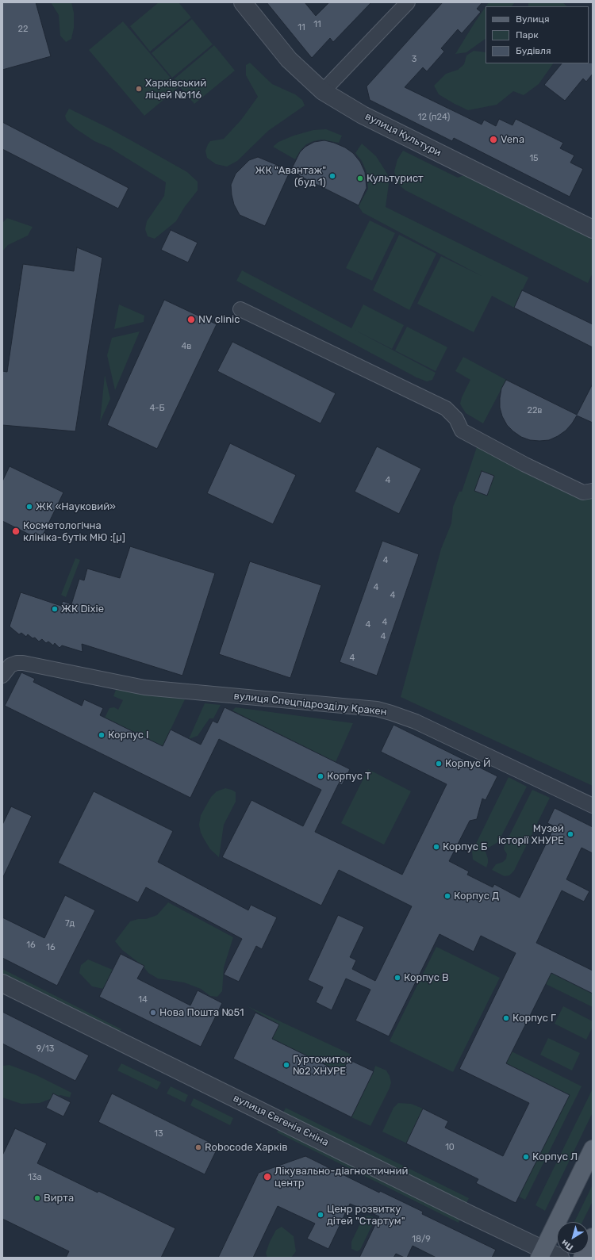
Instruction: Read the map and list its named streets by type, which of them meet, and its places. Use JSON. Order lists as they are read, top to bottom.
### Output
{
  "streets": {
    "street": ["вулиця Культури", "вулиця Спецпідрозділу Кракен", "вулиця Євгенія Єніна"]
  },
  "places": [
    "Харківський ліцей №116",
    "Vena",
    "ЖК \"Авантаж\" (буд 1)",
    "Культурист",
    "NV clinic",
    "ЖК «Науковий»",
    "Косметологічна клініка-бутік МЮ :[μ]",
    "ЖК Dixie",
    "Корпус І",
    "Корпус Й",
    "Корпус T",
    "Музей історії ХНУРЕ",
    "Корпус Б",
    "Корпус Д",
    "Корпус В",
    "Нова Пошта №51",
    "Корпус Г",
    "Гуртожиток №2 ХНУРЕ",
    "Robocode Харків",
    "Корпус Л",
    "Лікувально-діагностичний центр",
    "Вирта",
    "Ценр розвитку дітей \"Стартум\""
  ],
  "house_numbers": [
    "11",
    "11",
    "22",
    "3",
    "12 (п24)",
    "15",
    "4в",
    "4-Б",
    "22в",
    "4",
    "4",
    "4",
    "4",
    "4",
    "4",
    "4",
    "4",
    "7д",
    "16",
    "16",
    "14",
    "9/13",
    "13",
    "10",
    "13а",
    "18/9"
  ],
  "legend": ["Вулиця", "Парк", "Будівля"],
  "north": "bottom left"
}
